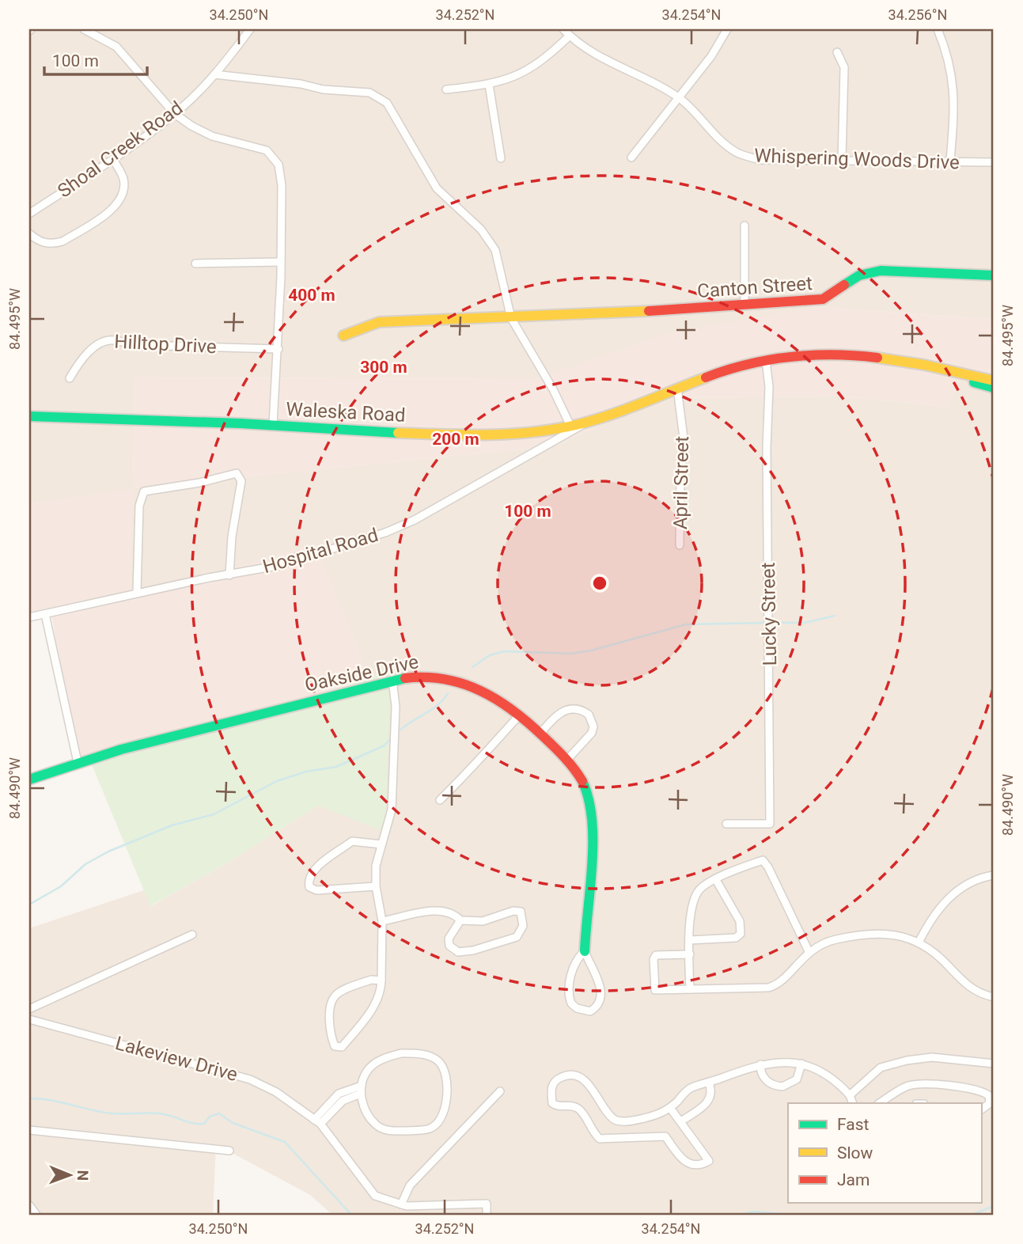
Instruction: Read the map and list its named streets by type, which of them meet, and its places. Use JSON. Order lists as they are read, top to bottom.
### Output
{
  "streets": {
    "street": [
      "Shoal Creek Road",
      "Whispering Woods Drive",
      "Canton Street",
      "Hilltop Drive",
      "Waleska Road",
      "April Street",
      "Hospital Road",
      "Lucky Street",
      "Oakside Drive",
      "Lakeview Drive"
    ]
  },
  "crossings": [
    ["Waleska Road", "April Street"],
    ["Waleska Road", "Hospital Road"],
    ["Waleska Road", "Lucky Street"]
  ],
  "legend": ["Fast", "Slow", "Jam"],
  "scale_bar": "100 m",
  "north": "right",
  "coordinates": [
    "34.250°N",
    "34.252°N",
    "34.254°N",
    "34.256°N",
    "84.495°W",
    "84.490°W"
  ],
  "rings": [
    "400 m",
    "300 m",
    "200 m",
    "100 m"
  ]
}
